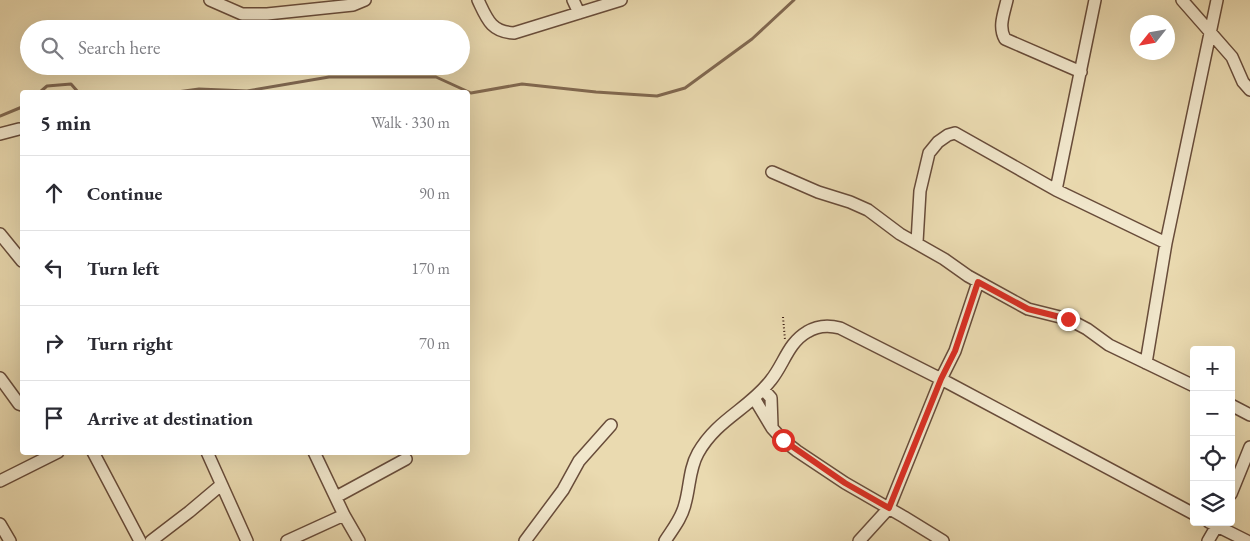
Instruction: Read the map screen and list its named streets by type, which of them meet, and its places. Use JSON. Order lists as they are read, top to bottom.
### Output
{
  "north": "bottom left",
  "page": {
    "search": "Search here",
    "heading": ["5 min", "Walk · 330 m"],
    "list": [
      ["Continue", "90 m"],
      ["Turn left", "170 m"],
      ["Turn right", "70 m"],
      "Arrive at destination"
    ],
    "map_buttons": ["+", "−"]
  }
}
